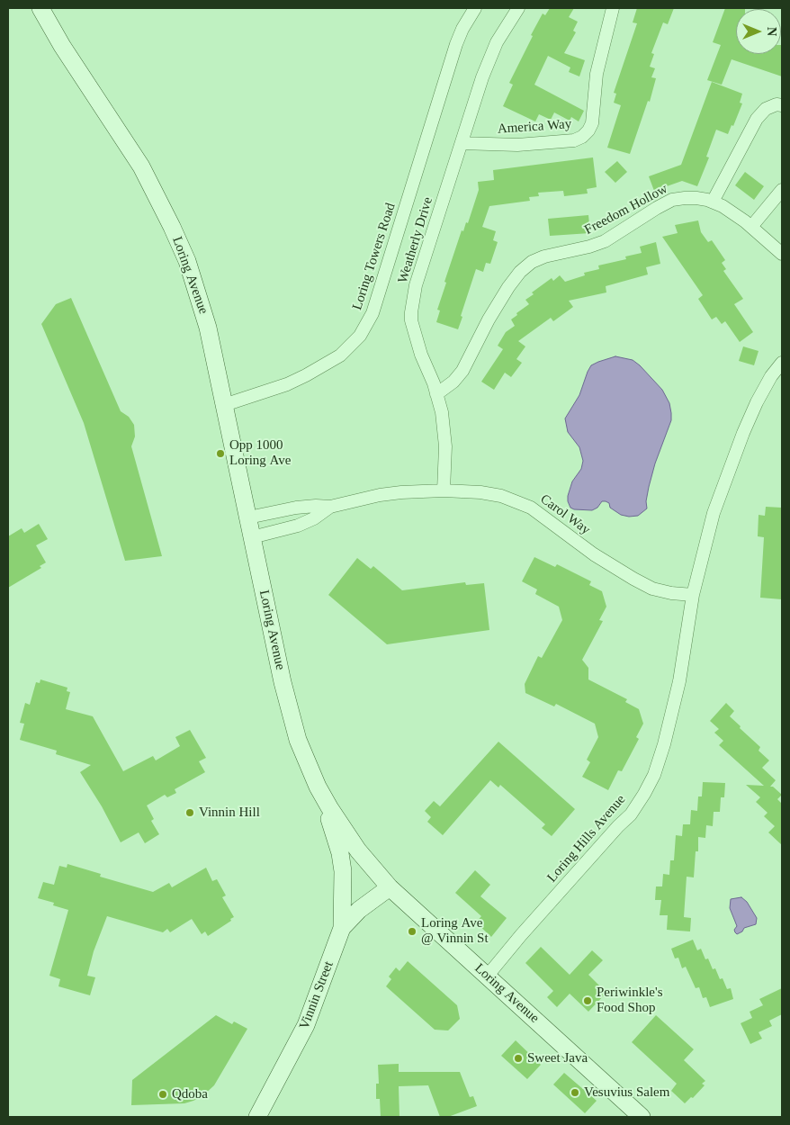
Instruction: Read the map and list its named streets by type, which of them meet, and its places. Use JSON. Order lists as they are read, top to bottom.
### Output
{
  "streets": {
    "main road": ["Loring Avenue", "Vinnin Street"],
    "street": [
      "America Way",
      "Freedom Hollow",
      "Weatherly Drive",
      "Loring Towers Road",
      "Carol Way",
      "Loring Hills Avenue"
    ]
  },
  "crossings": [
    ["America Way", "Weatherly Drive"],
    ["Freedom Hollow", "Weatherly Drive"],
    ["Weatherly Drive", "Carol Way"],
    ["Loring Towers Road", "Loring Avenue"],
    ["Loring Avenue", "Carol Way"],
    ["Loring Avenue", "Loring Hills Avenue"],
    ["Loring Avenue", "Vinnin Street"],
    ["Carol Way", "Loring Hills Avenue"]
  ],
  "places": [
    "Opp 1000 Loring Ave",
    "Vinnin Hill",
    "Loring Ave @ Vinnin St",
    "Periwinkle's Food Shop",
    "Sweet Java",
    "Vesuvius Salem",
    "Qdoba"
  ],
  "north": "right"
}
